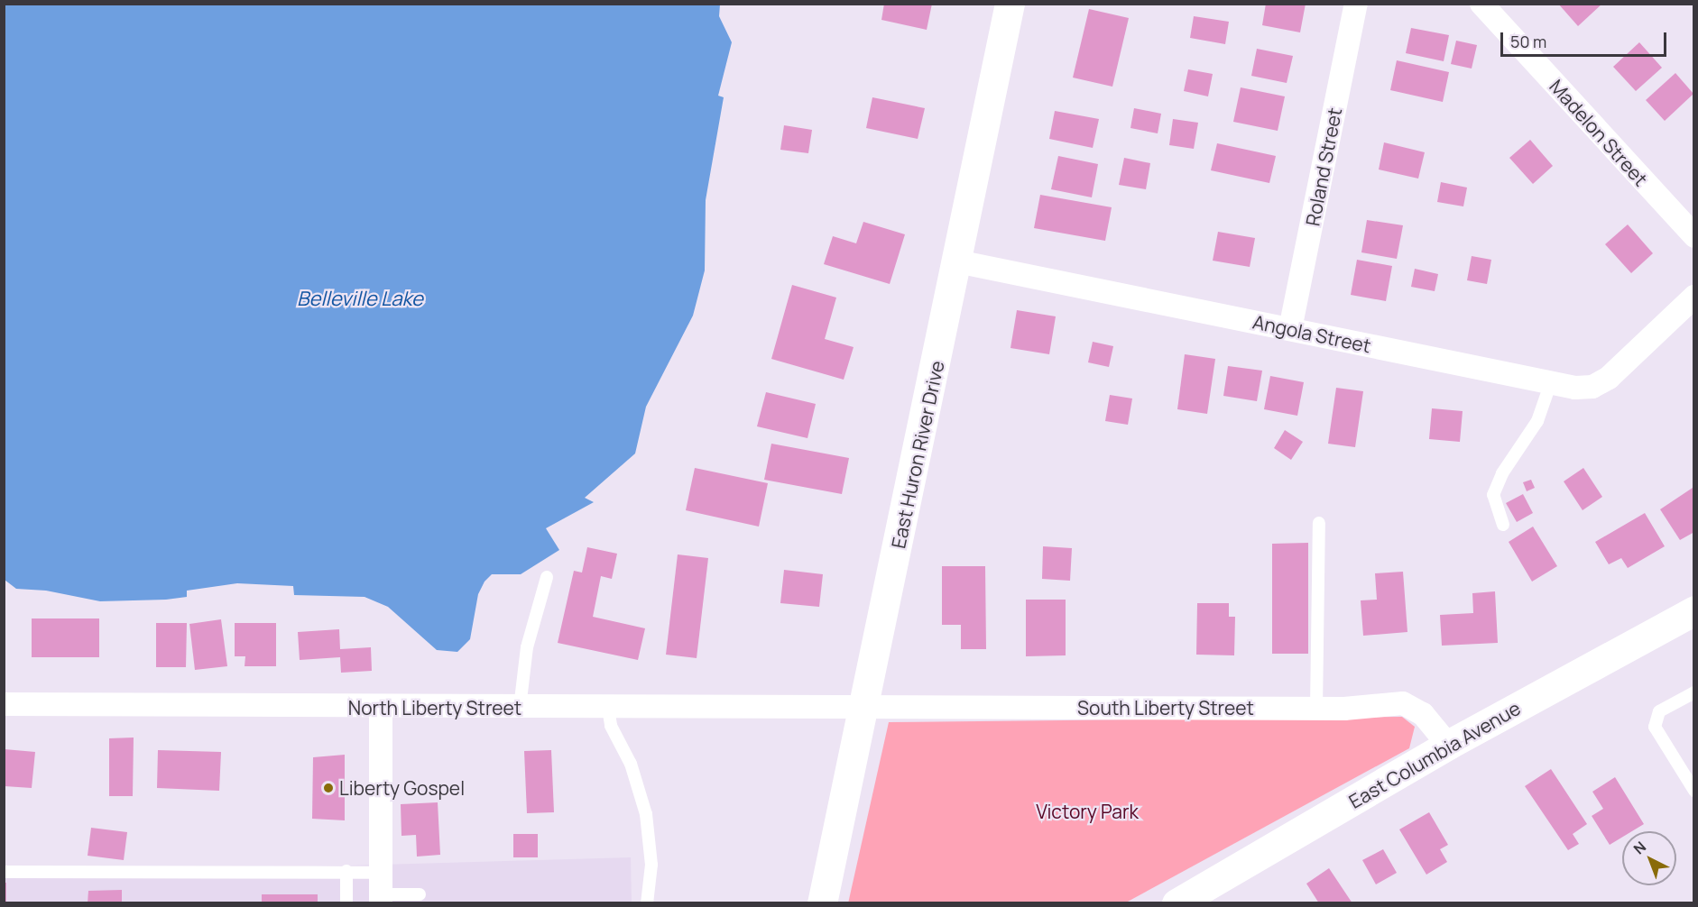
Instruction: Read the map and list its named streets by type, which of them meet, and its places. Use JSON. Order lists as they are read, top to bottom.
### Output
{
  "streets": {
    "main road": ["East Huron River Drive", "East Columbia Avenue"],
    "street": [
      "Madelon Street",
      "Roland Street",
      "Angola Street",
      "North Liberty Street",
      "South Liberty Street"
    ]
  },
  "crossings": [
    ["Roland Street", "Angola Street"],
    ["Angola Street", "East Huron River Drive"],
    ["East Huron River Drive", "North Liberty Street"],
    ["East Huron River Drive", "South Liberty Street"],
    ["North Liberty Street", "South Liberty Street"],
    ["South Liberty Street", "East Columbia Avenue"]
  ],
  "water": ["Belleville Lake"],
  "parks": ["Victory Park"],
  "places": ["Liberty Gospel"],
  "scale_bar": "50 m",
  "north": "top left"
}
